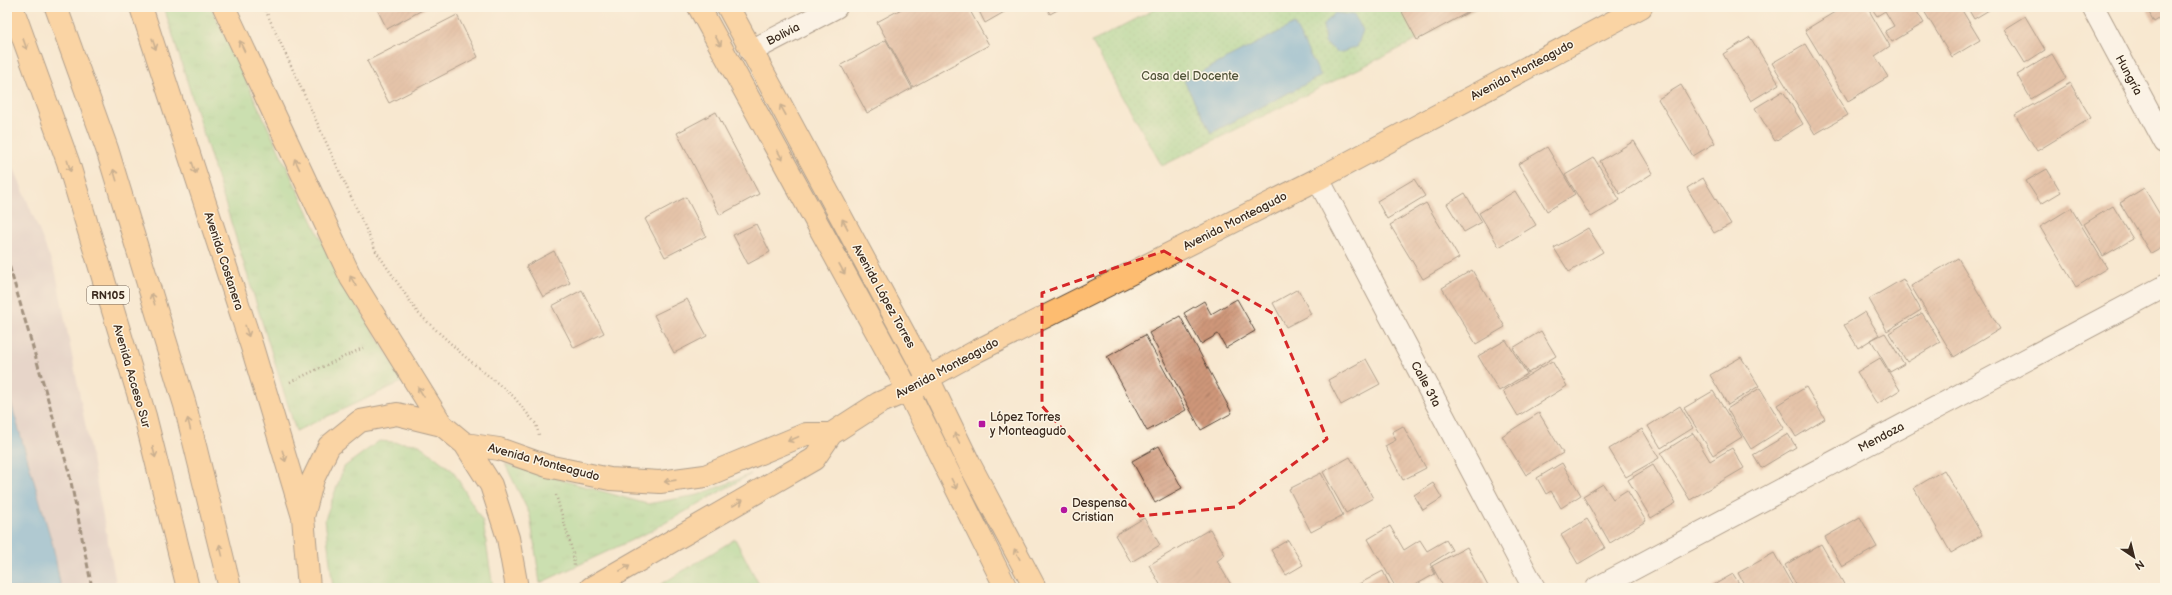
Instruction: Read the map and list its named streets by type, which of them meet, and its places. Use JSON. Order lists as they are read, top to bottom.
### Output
{
  "streets": {
    "main road": [
      "Avenida Monteagudo",
      "Avenida Costanera",
      "RN105",
      "Avenida López Torres",
      "Avenida Acceso Sur"
    ],
    "street": [
      "Bolivia",
      "Hungría",
      "Calle 31a",
      "Mendoza"
    ]
  },
  "crossings": [
    ["Bolivia", "Avenida López Torres"],
    ["Avenida Monteagudo", "Avenida Costanera"],
    ["Avenida Monteagudo", "Avenida López Torres"],
    ["Avenida Monteagudo", "Calle 31a"]
  ],
  "parks": ["Casa del Docente"],
  "places": {
    "transit": ["López Torres y Monteagudo"],
    "other": ["Despensa Cristian"]
  },
  "north": "bottom right"
}
